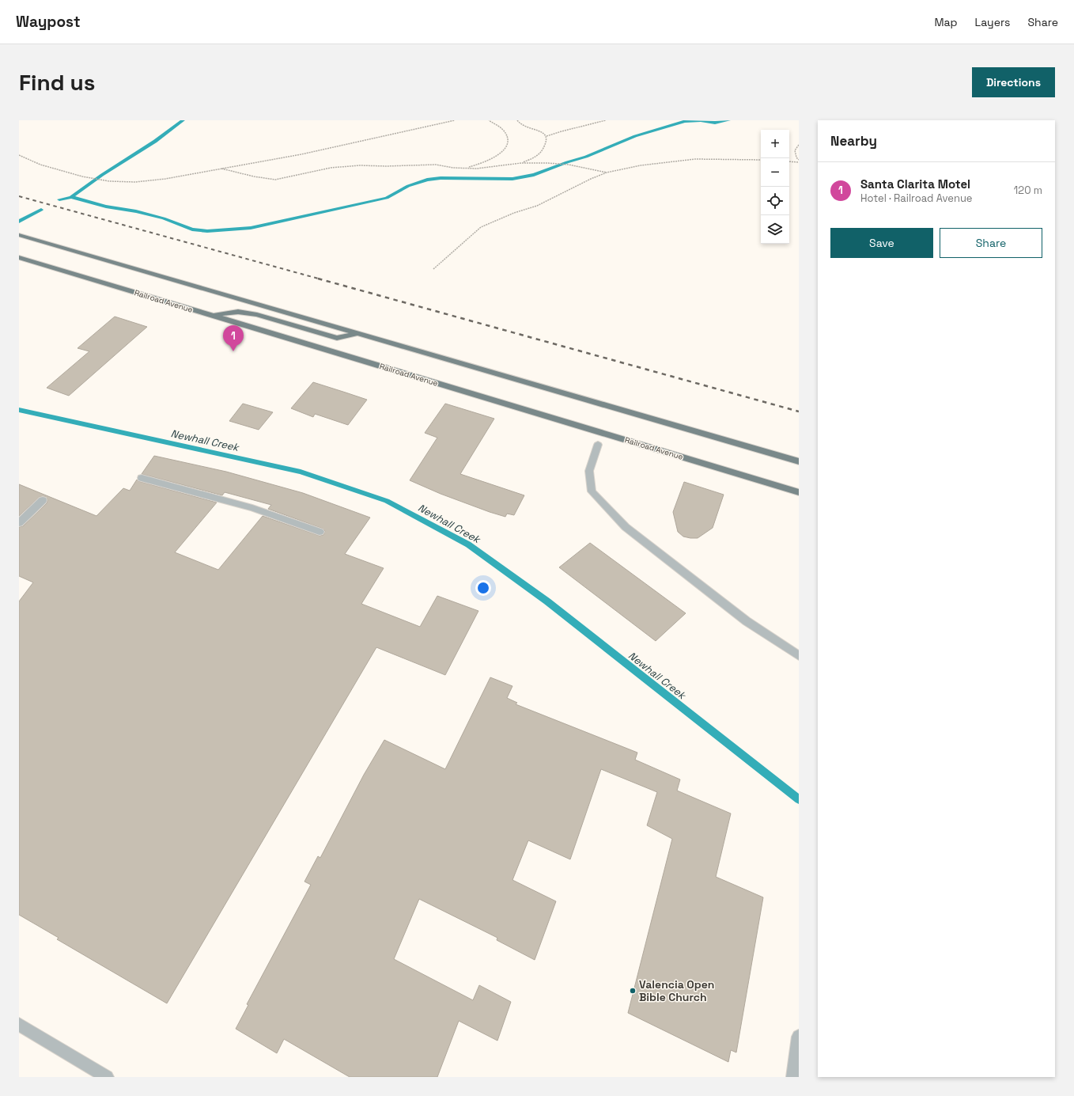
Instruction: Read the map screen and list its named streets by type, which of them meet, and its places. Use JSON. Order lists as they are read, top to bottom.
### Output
{
  "streets": {
    "main road": ["Railroad Avenue"]
  },
  "water": ["Newhall Creek"],
  "places": ["Valencia Open Bible Church"],
  "page": {
    "header": "Waypost",
    "nav": ["Map", "Layers", "Share"],
    "buttons": [
      "Directions",
      ["Save", "Share"]
    ],
    "title": "Find us",
    "heading": "Nearby",
    "map_buttons": ["+", "−"],
    "list": [
      {
        "mark": "1",
        "name": "Santa Clarita Motel",
        "note": "Hotel · Railroad Avenue",
        "value": "120 m"
      }
    ],
    "pins": "1"
  }
}
